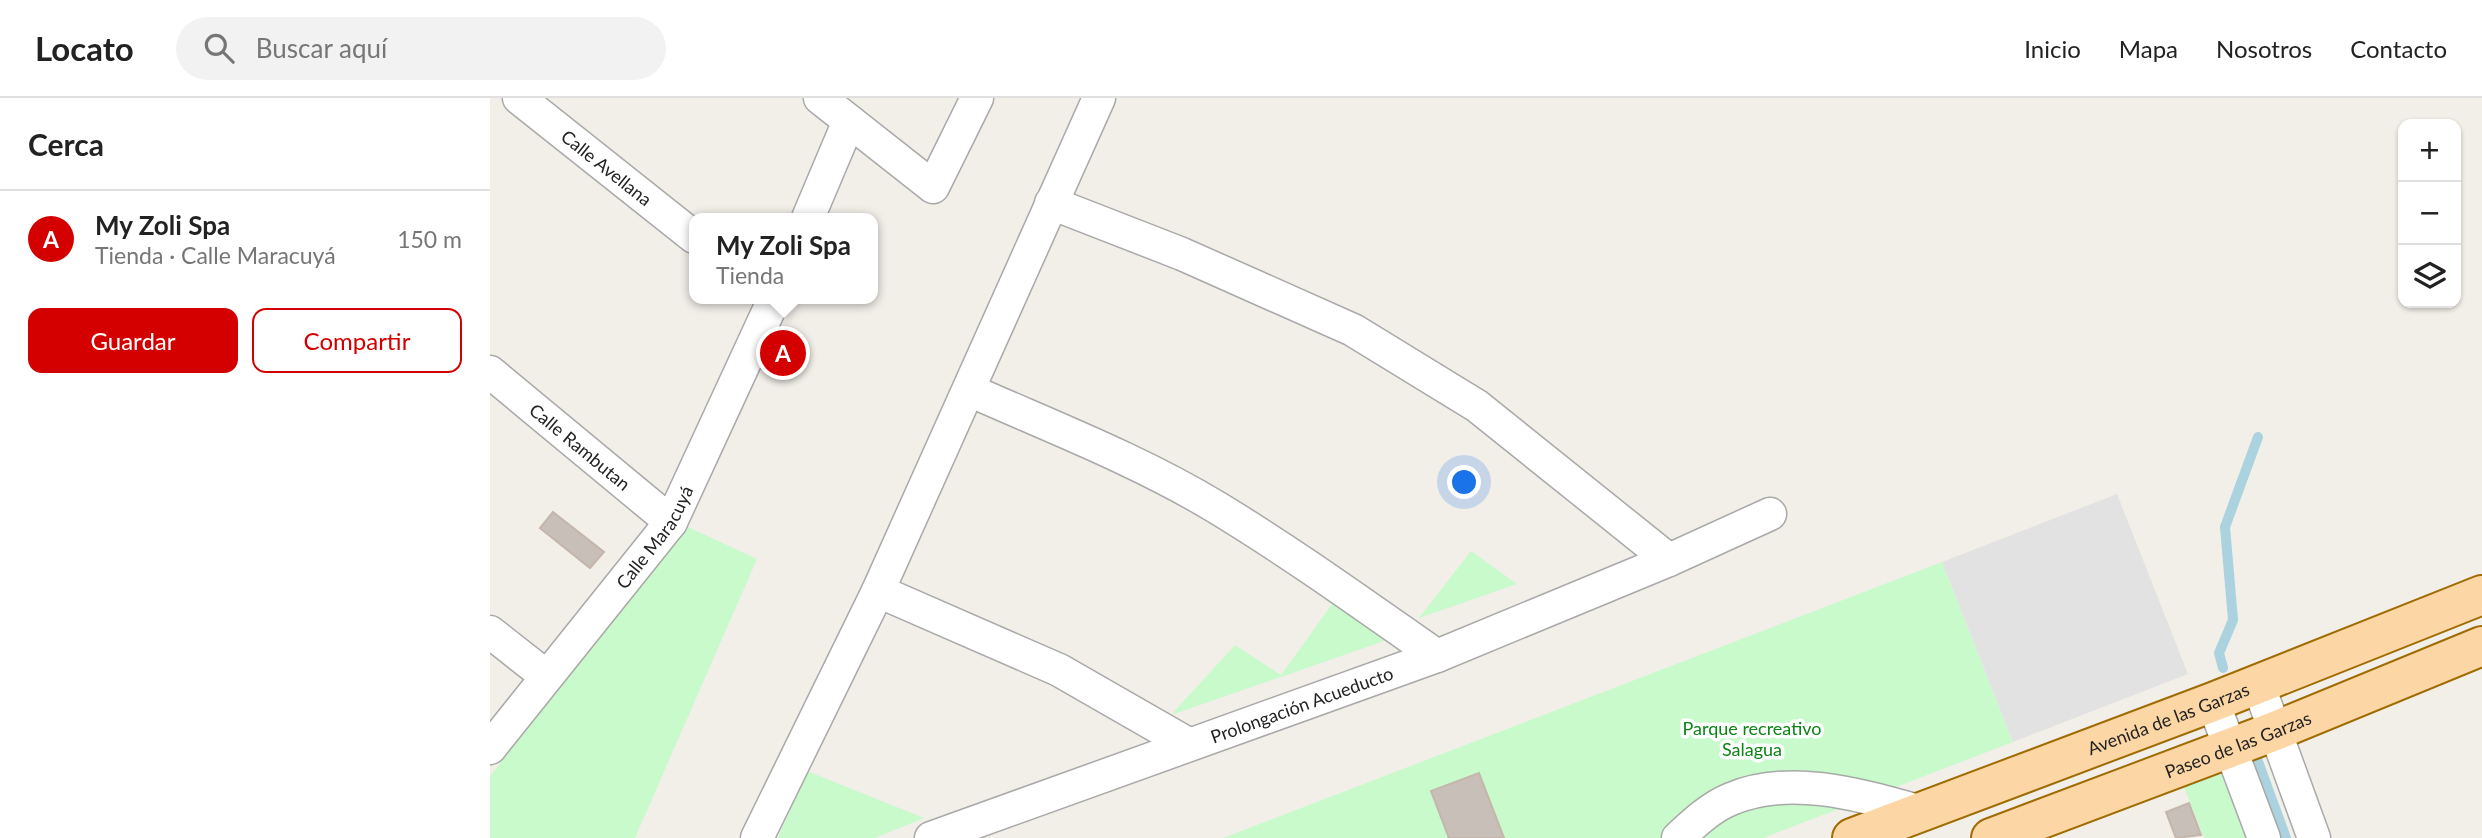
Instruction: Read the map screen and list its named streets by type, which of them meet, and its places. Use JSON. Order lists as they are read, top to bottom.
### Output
{
  "streets": {
    "main road": ["Avenida de las Garzas", "Paseo de las Garzas"],
    "street": [
      "Calle Avellana",
      "Calle Rambutan",
      "Calle Maracuyá",
      "Prolongación Acueducto"
    ]
  },
  "crossings": [
    ["Calle Rambutan", "Calle Maracuyá"]
  ],
  "parks": ["Parque recreativo Salagua"],
  "page": {
    "header": "Locato",
    "search": "Buscar aquí",
    "nav": [
      "Inicio",
      "Mapa",
      "Nosotros",
      "Contacto"
    ],
    "heading": "Cerca",
    "map_buttons": ["+", "−"],
    "list": [
      {
        "mark": "A",
        "name": "My Zoli Spa",
        "note": "Tienda · Calle Maracuyá",
        "value": "150 m"
      }
    ],
    "popup": ["My Zoli Spa", "Tienda"],
    "buttons": ["Guardar", "Compartir"],
    "pins": "A"
  }
}
